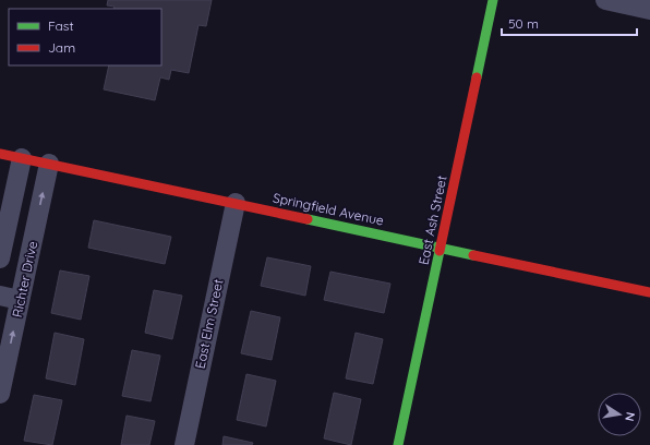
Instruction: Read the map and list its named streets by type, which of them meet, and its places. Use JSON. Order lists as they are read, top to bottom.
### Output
{
  "streets": {
    "main road": ["Springfield Avenue", "East Ash Street"],
    "street": ["Richter Drive", "East Elm Street"]
  },
  "crossings": [
    ["Springfield Avenue", "East Ash Street"],
    ["Springfield Avenue", "Richter Drive"],
    ["Springfield Avenue", "East Elm Street"]
  ],
  "legend": ["Fast", "Jam"],
  "scale_bar": "50 m",
  "north": "right"
}
